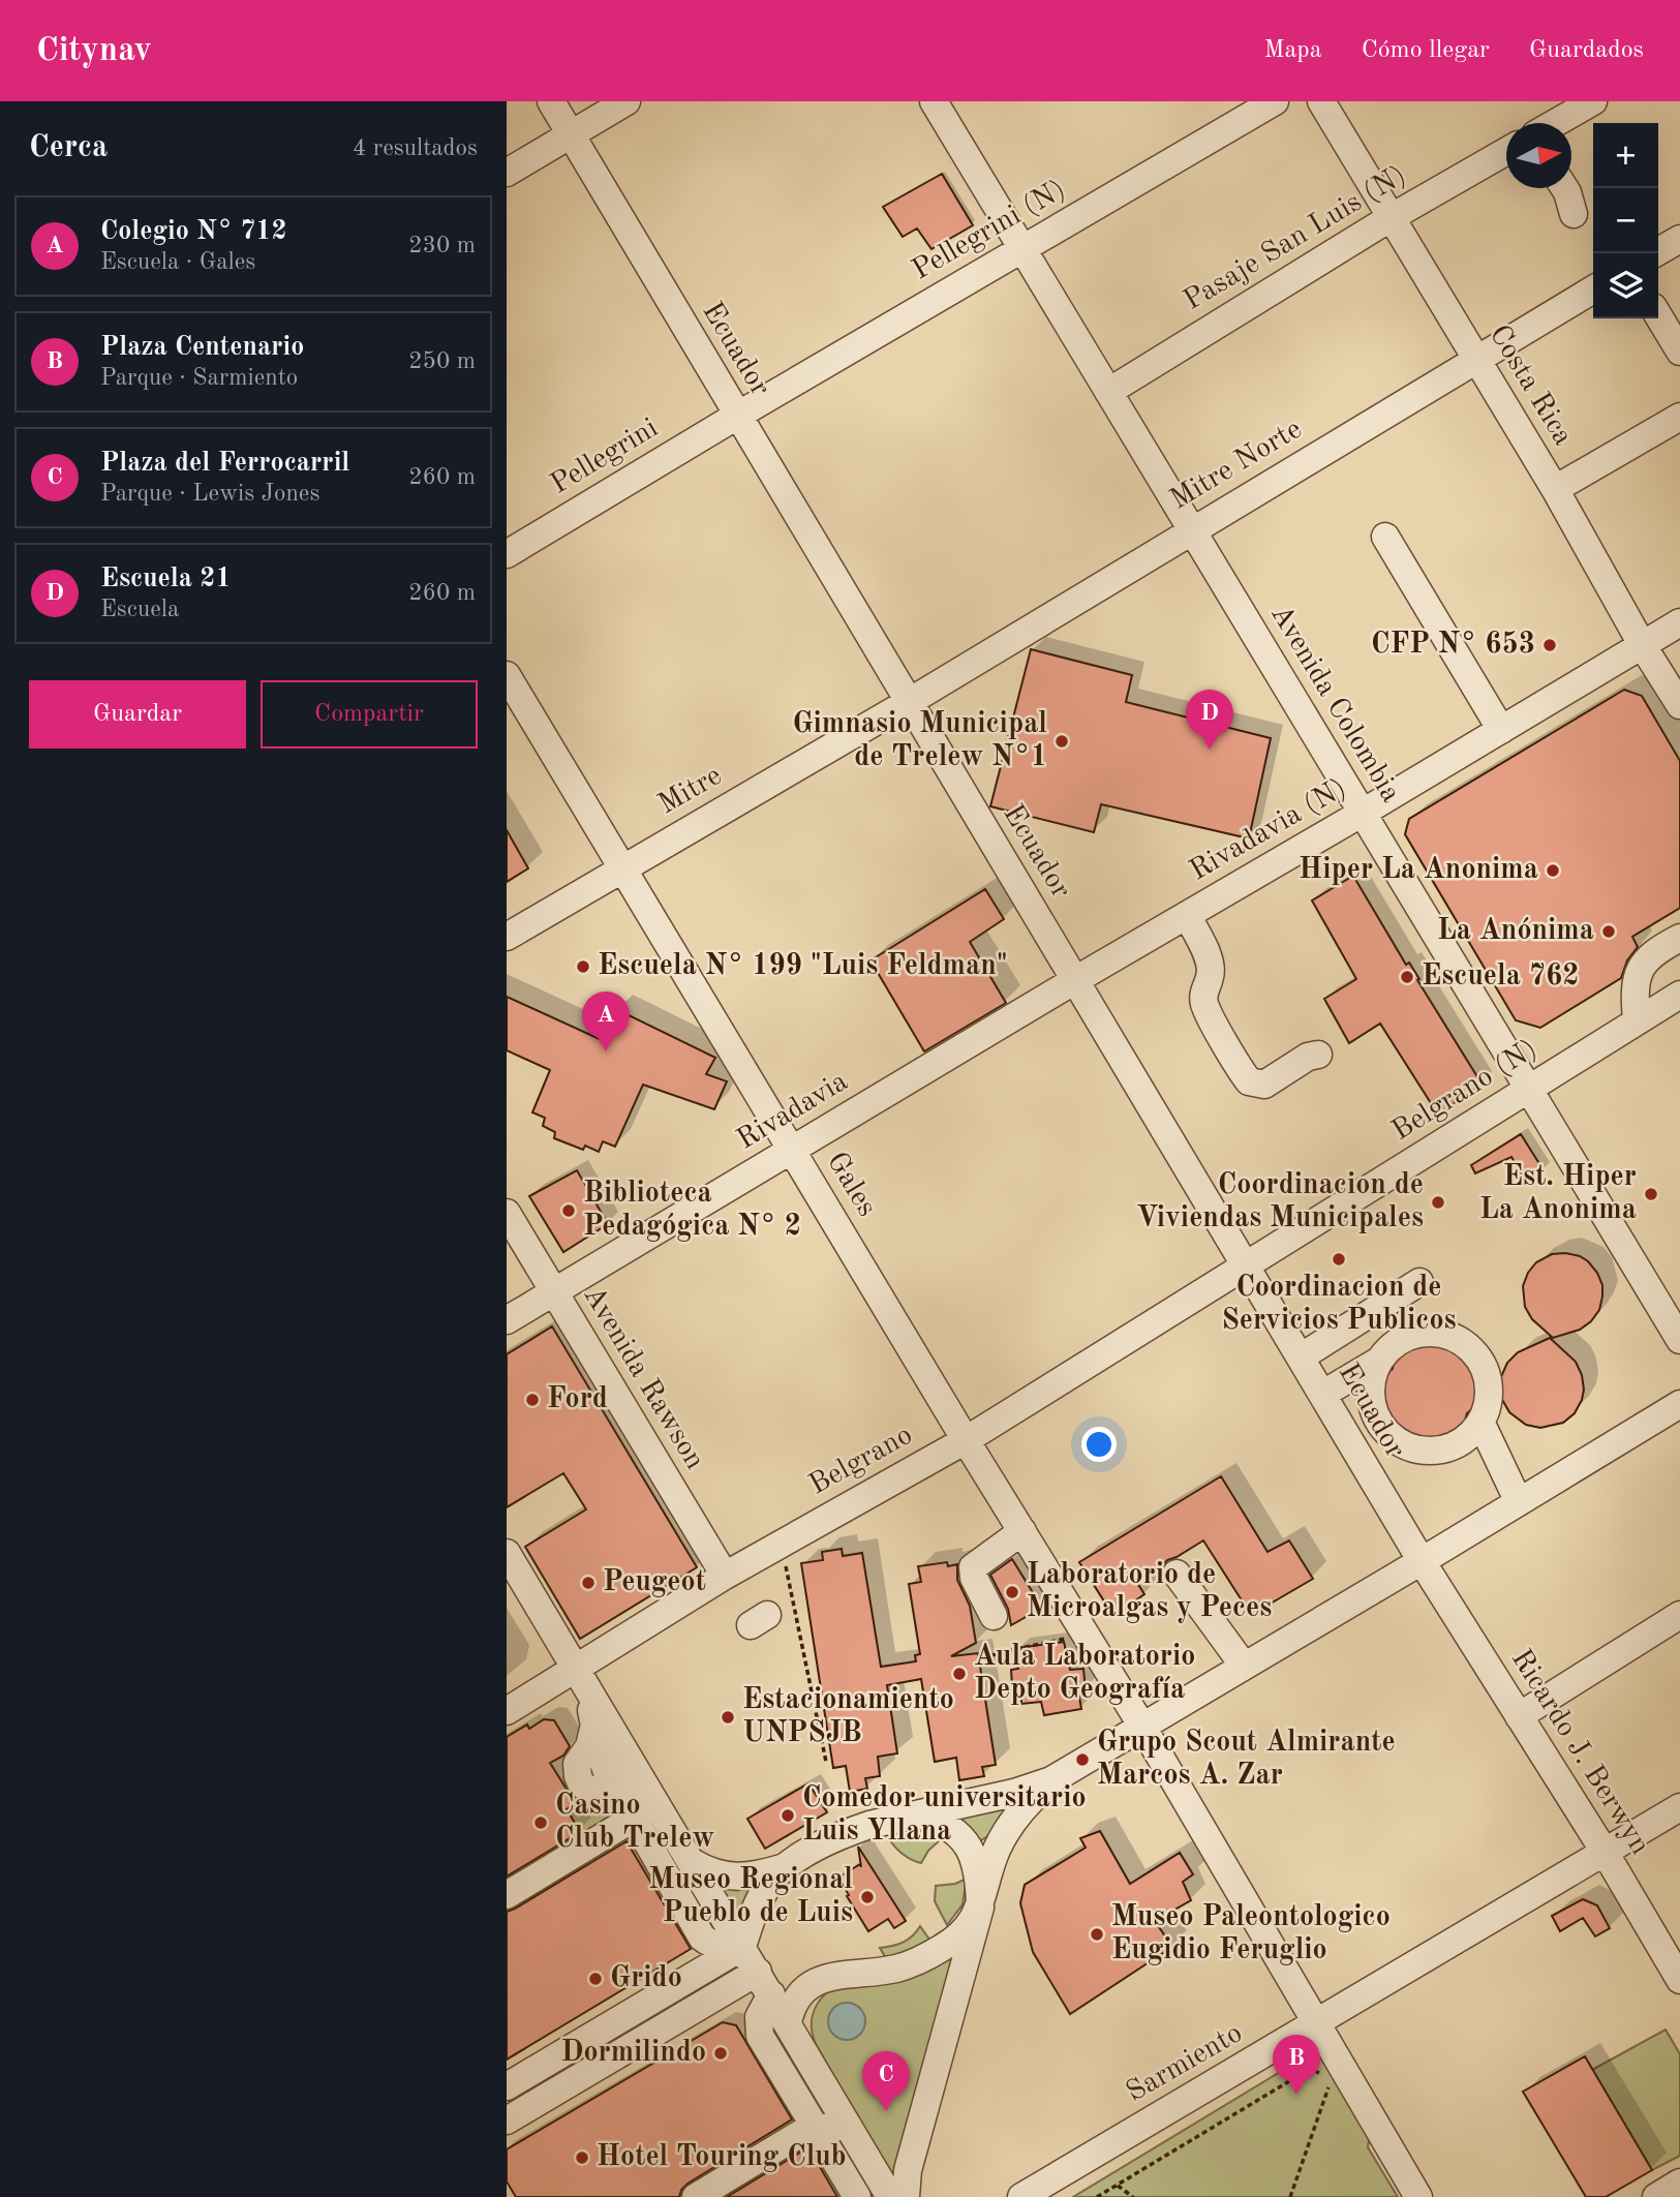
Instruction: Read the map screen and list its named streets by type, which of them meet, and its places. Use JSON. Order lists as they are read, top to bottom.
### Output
{
  "streets": {
    "street": [
      "Pellegrini (N)",
      "Pasaje San Luis (N)",
      "Ecuador",
      "Costa Rica",
      "Pellegrini",
      "Mitre Norte",
      "Avenida Colombia",
      "Mitre",
      "Rivadavia (N)",
      "Belgrano (N)",
      "Rivadavia",
      "Gales",
      "Avenida Rawson",
      "Belgrano",
      "Ricardo J. Berwyn",
      "Sarmiento"
    ]
  },
  "crossings": [
    ["Pellegrini (N)", "Ecuador"],
    ["Pellegrini (N)", "Pellegrini"],
    ["Pellegrini (N)", "Avenida Colombia"],
    ["Pasaje San Luis (N)", "Costa Rica"],
    ["Pasaje San Luis (N)", "Avenida Colombia"],
    ["Ecuador", "Pellegrini"],
    ["Ecuador", "Mitre Norte"],
    ["Ecuador", "Mitre"],
    ["Ecuador", "Rivadavia (N)"],
    ["Ecuador", "Belgrano (N)"],
    ["Ecuador", "Rivadavia"],
    ["Ecuador", "Belgrano"],
    ["Ecuador", "Ricardo J. Berwyn"],
    ["Costa Rica", "Mitre Norte"],
    ["Costa Rica", "Rivadavia (N)"],
    ["Mitre Norte", "Avenida Colombia"],
    ["Mitre Norte", "Mitre"],
    ["Avenida Colombia", "Rivadavia (N)"],
    ["Avenida Colombia", "Belgrano (N)"],
    ["Mitre", "Gales"],
    ["Rivadavia (N)", "Rivadavia"],
    ["Belgrano (N)", "Belgrano"],
    ["Rivadavia", "Gales"],
    ["Rivadavia", "Avenida Rawson"],
    ["Gales", "Belgrano"],
    ["Gales", "Sarmiento"],
    ["Avenida Rawson", "Belgrano"],
    ["Ricardo J. Berwyn", "Sarmiento"]
  ],
  "places": [
    "CFP N° 653",
    "Gimnasio Municipal de Trelew N°1",
    "Hiper La Anonima",
    "La Anónima",
    "Escuela N° 199 \"Luis Feldman\"",
    "Escuela 762",
    "Est. Hiper La Anonima",
    "Coordinacion de Viviendas Municipales",
    "Biblioteca Pedagógica N° 2",
    "Coordinacion de Servicios Publicos",
    "Ford",
    "Peugeot",
    "Laboratorio de Microalgas y Peces",
    "Aula Laboratorio Depto Geografía",
    "Estacionamiento UNPSJB",
    "Grupo Scout Almirante Marcos A. Zar",
    "Comedor universitario Luis Yllana",
    "Casino Club Trelew",
    "Museo Regional Pueblo de Luis",
    "Museo Paleontologico Eugidio Feruglio",
    "Grido",
    "Dormilindo",
    "Hotel Touring Club"
  ],
  "north": "right",
  "page": {
    "header": "Citynav",
    "nav": ["Mapa", "Cómo llegar", "Guardados"],
    "heading": ["Cerca", "4 resultados"],
    "map_buttons": ["+", "−"],
    "list": [
      {
        "mark": "A",
        "name": "Colegio N° 712",
        "note": "Escuela · Gales",
        "value": "230 m"
      },
      {
        "mark": "B",
        "name": "Plaza Centenario",
        "note": "Parque · Sarmiento",
        "value": "250 m"
      },
      {
        "mark": "C",
        "name": "Plaza del Ferrocarril",
        "note": "Parque · Lewis Jones",
        "value": "260 m"
      },
      {
        "mark": "D",
        "name": "Escuela 21",
        "note": "Escuela",
        "value": "260 m"
      }
    ],
    "buttons": ["Guardar", "Compartir"],
    "pins": [
      "D",
      "A",
      "B",
      "C"
    ]
  }
}
